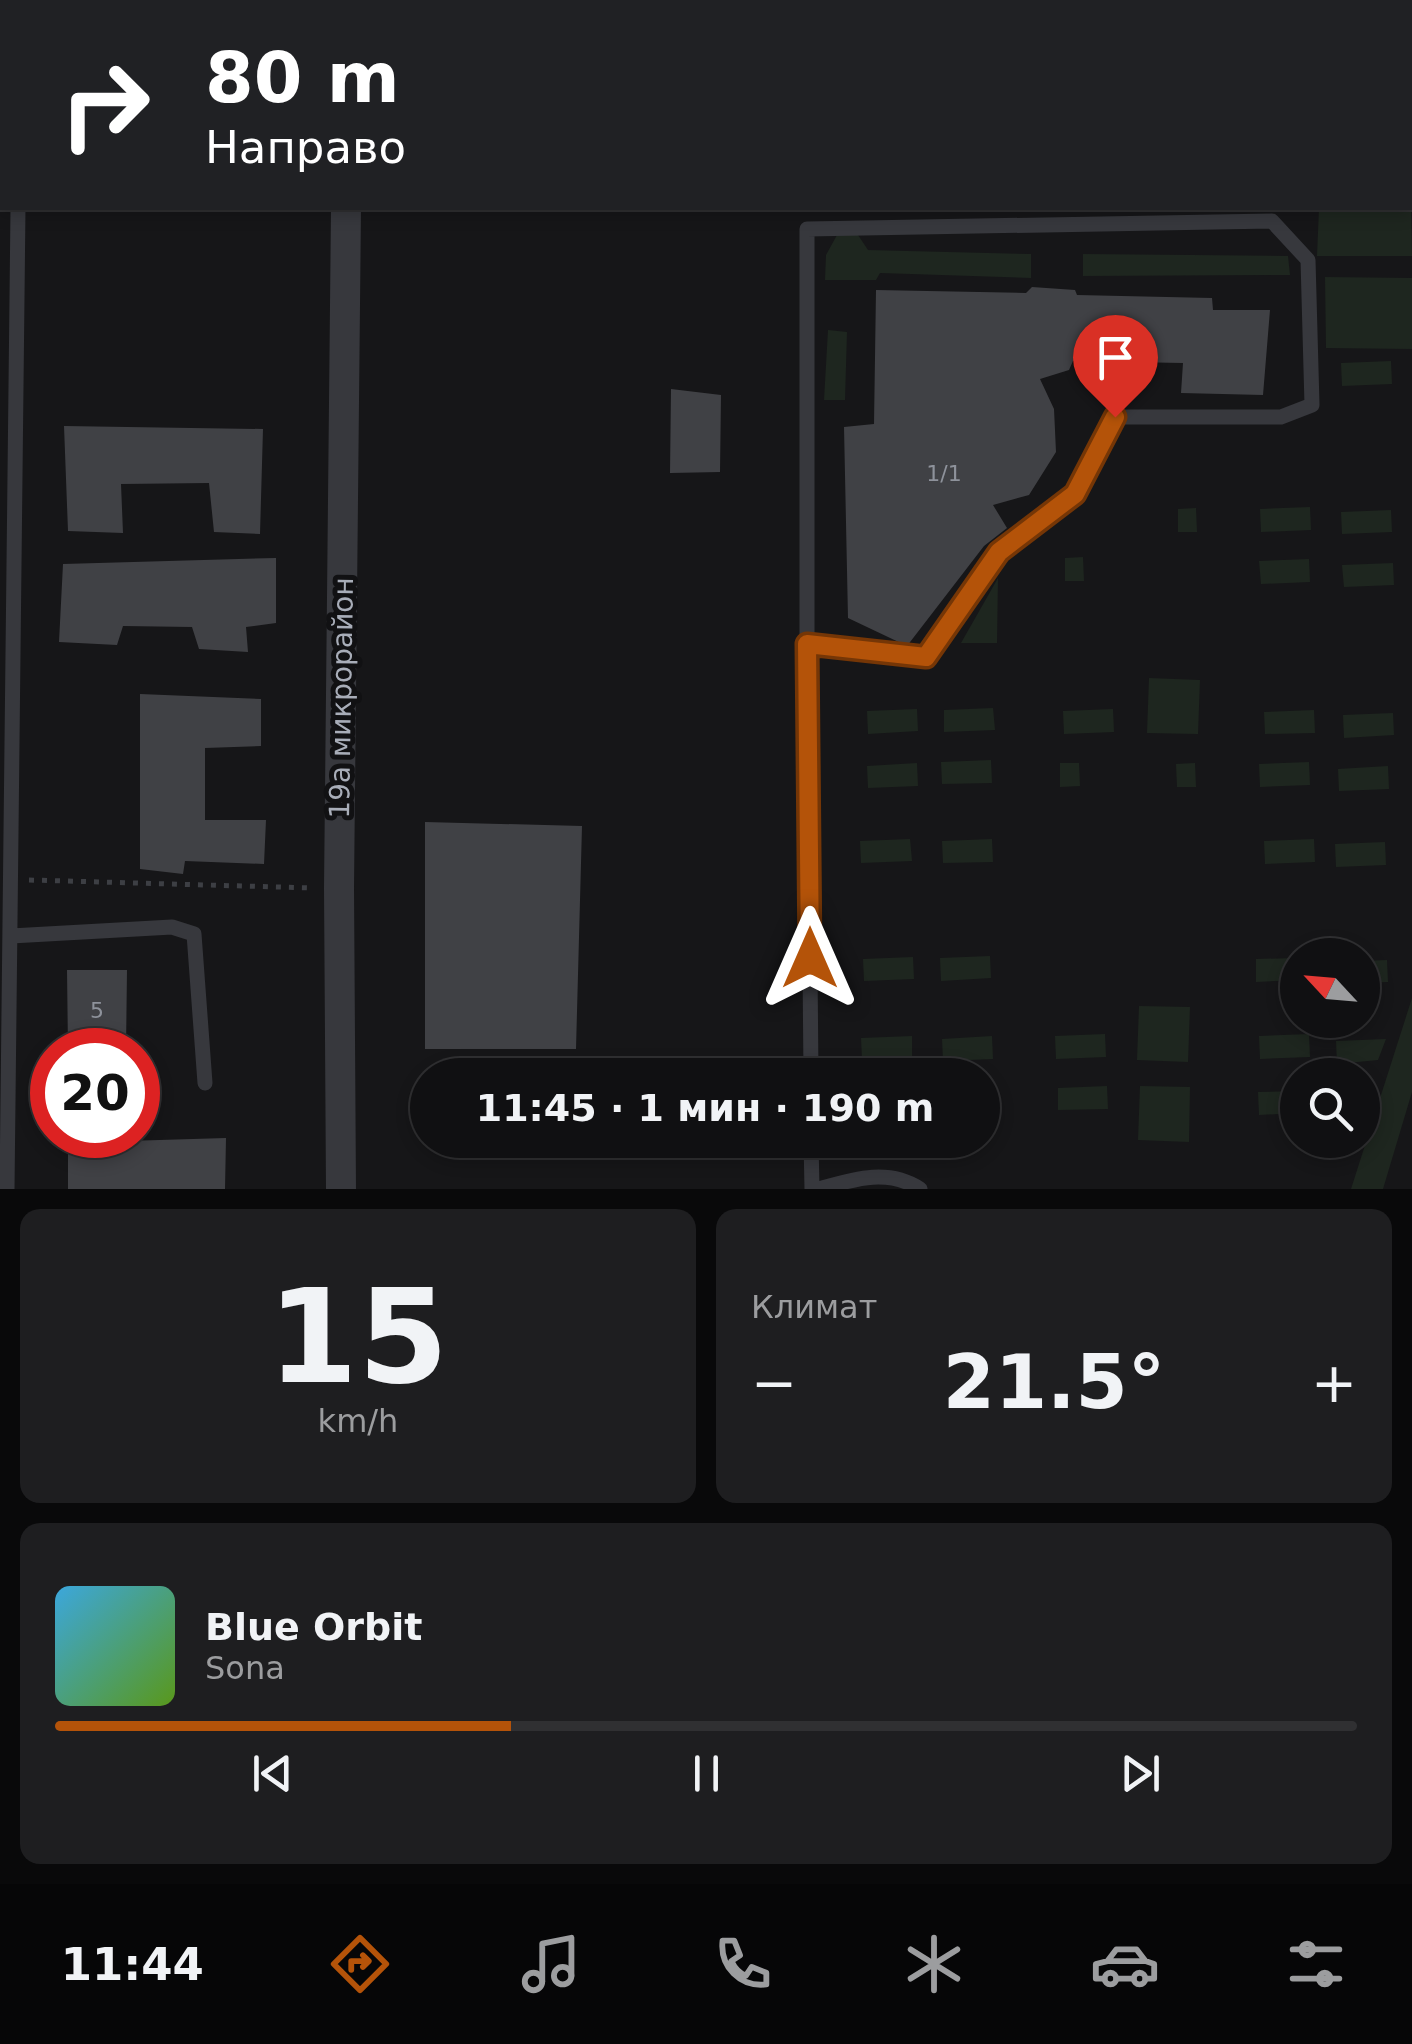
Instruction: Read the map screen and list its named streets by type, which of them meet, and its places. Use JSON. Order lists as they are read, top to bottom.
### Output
{
  "streets": {
    "street": ["19а микрорайон"]
  },
  "house_numbers": ["1/1", "5"],
  "north": "top left",
  "page": {
    "turn": ["80 m", "Направо"],
    "limit": "20",
    "trip": "11:45 · 1 мин · 190 m",
    "tile": [
      ["15", "km/h"],
      "Климат"
    ],
    "heat": ["−", "21.5°", "+"],
    "song": ["Blue Orbit", "Sona"],
    "tabs": "11:44"
  }
}
